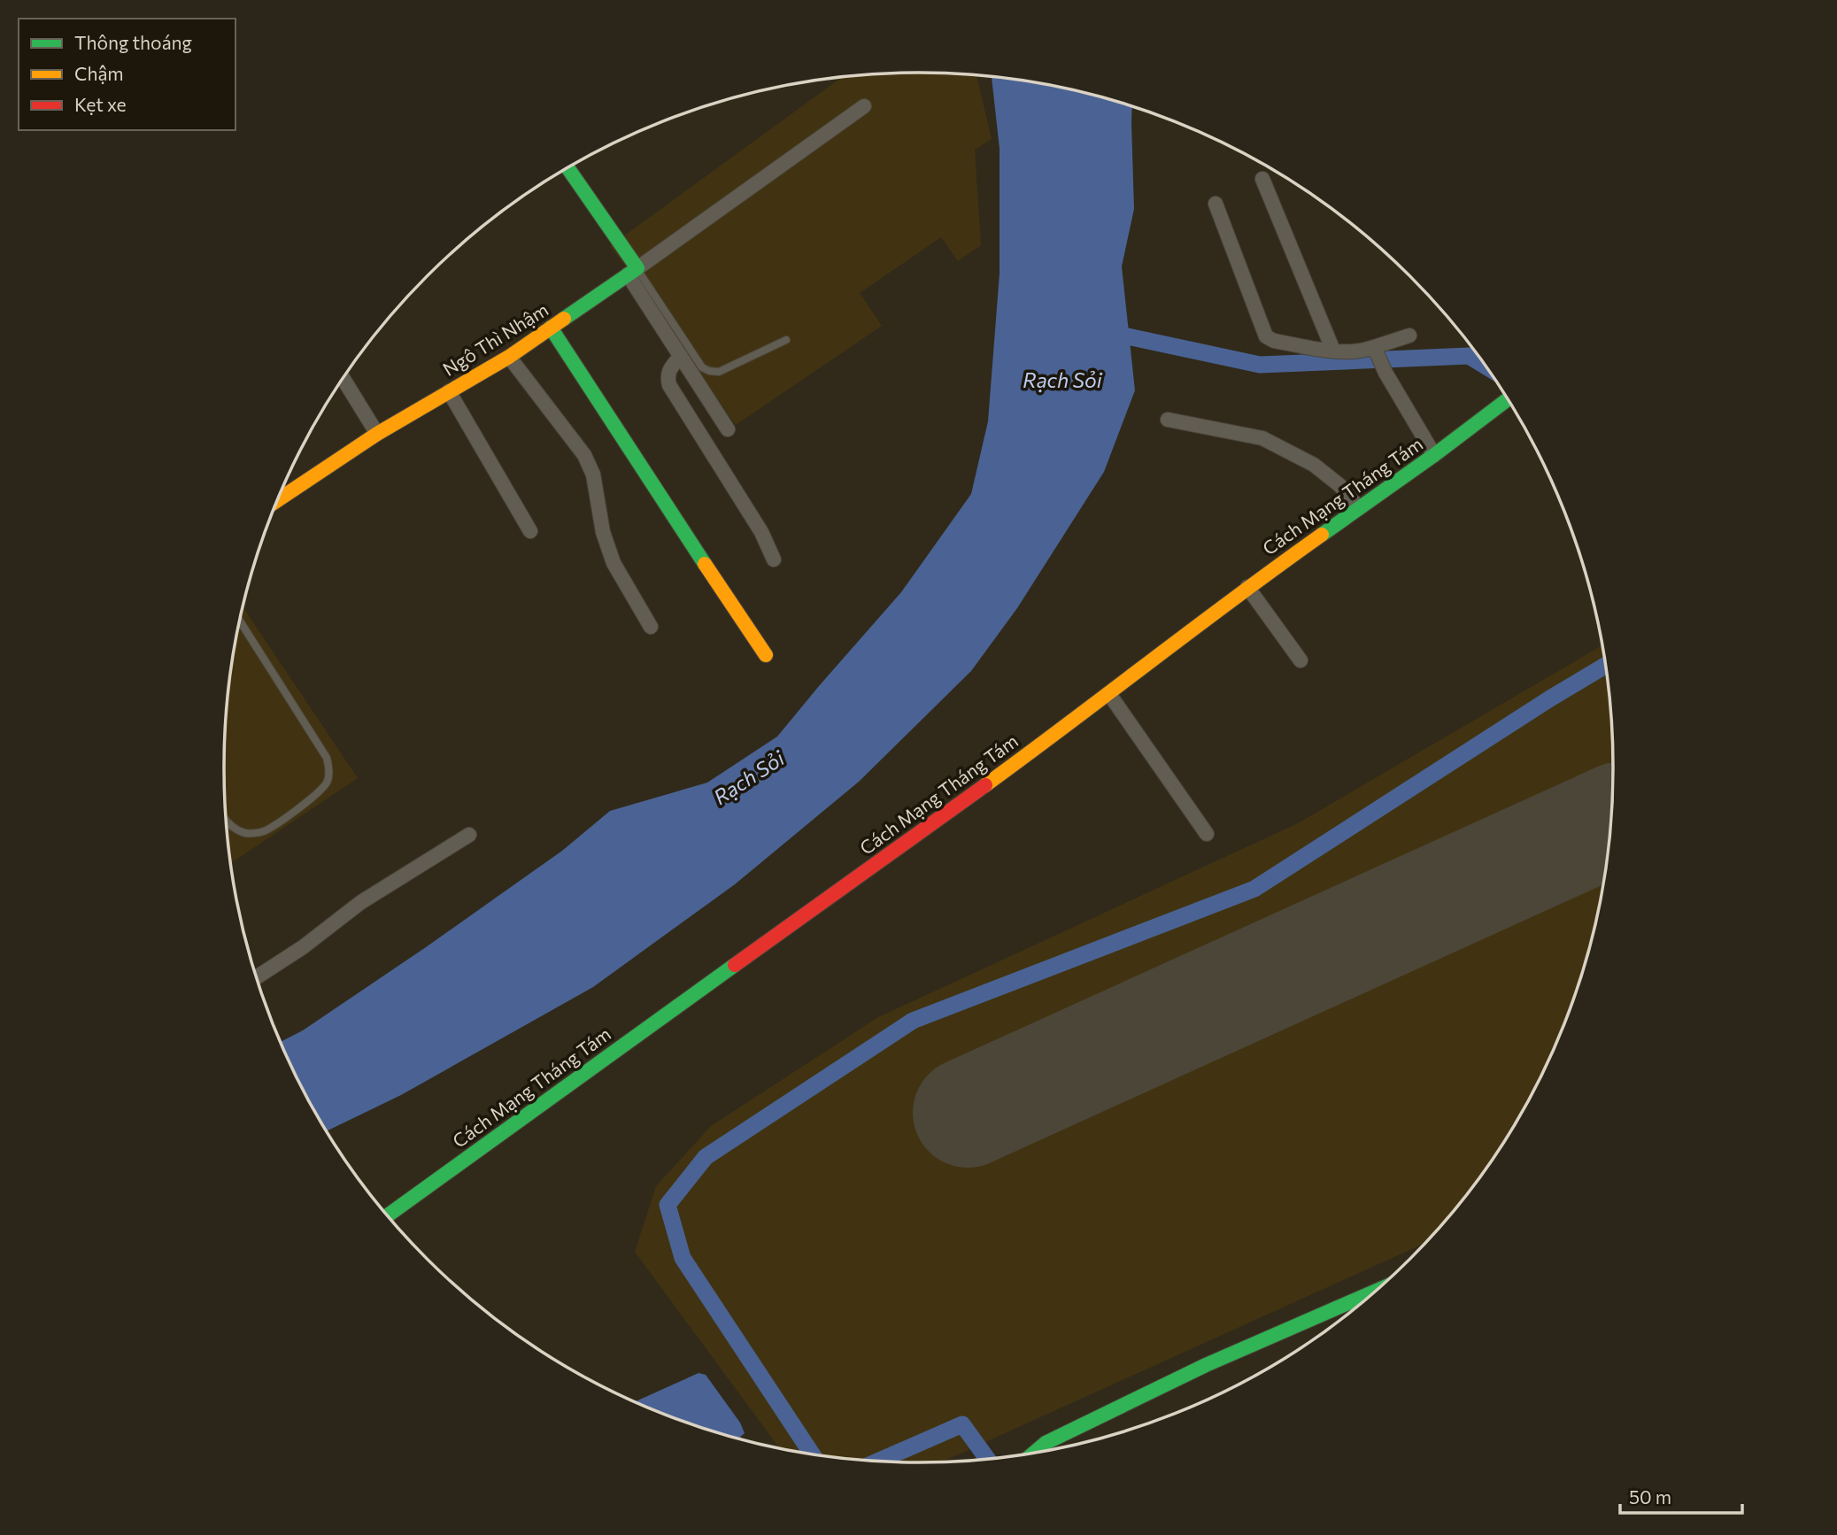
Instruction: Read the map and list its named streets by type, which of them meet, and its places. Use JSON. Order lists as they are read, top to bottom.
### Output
{
  "streets": {
    "main road": ["Ngô Thì Nhậm", "Cách Mạng Tháng Tám"]
  },
  "water": ["Rạch Sỏi"],
  "legend": ["Thông thoáng", "Chậm", "Kẹt xe"],
  "scale_bar": "50 m"
}
